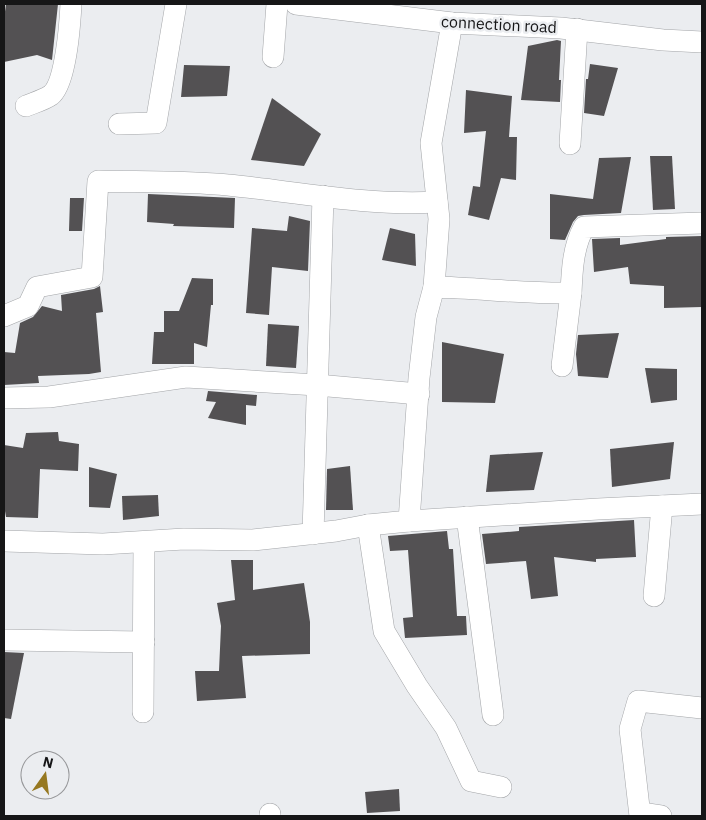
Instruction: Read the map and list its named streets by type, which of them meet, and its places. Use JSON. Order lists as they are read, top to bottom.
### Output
{
  "streets": {
    "street": ["connection road"]
  },
  "north": "top"
}
